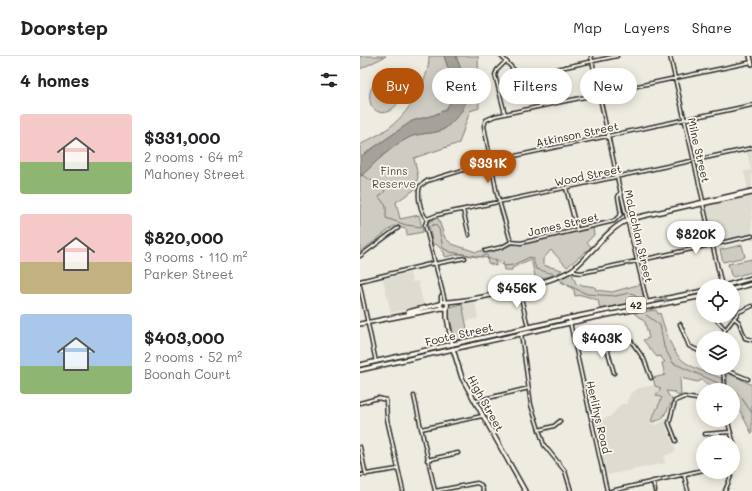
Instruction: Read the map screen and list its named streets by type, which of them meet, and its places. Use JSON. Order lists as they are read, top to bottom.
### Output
{
  "streets": {
    "main road": ["42", "Foote Street", "High Street"],
    "street": [
      "Atkinson Street",
      "Milne Street",
      "Wood Street",
      "James Street",
      "McLachlan Street",
      "Herlihys Road"
    ]
  },
  "crossings": [
    ["Atkinson Street", "Milne Street"],
    ["Atkinson Street", "Wood Street"],
    ["Atkinson Street", "McLachlan Street"],
    ["Milne Street", "Wood Street"],
    ["Wood Street", "McLachlan Street"],
    ["James Street", "McLachlan Street"],
    ["McLachlan Street", "Foote Street"],
    ["Foote Street", "High Street"],
    ["Foote Street", "Herlihys Road"]
  ],
  "parks": ["Finns Reserve"],
  "page": {
    "header": "Doorstep",
    "nav": ["Map", "Layers", "Share"],
    "heading": "4 homes",
    "chip": [
      "Buy",
      "Rent",
      "Filters",
      "New"
    ],
    "list": [
      {
        "name": "$331,000",
        "note": "2 rooms · 64 m² · Mahoney Street"
      },
      {
        "name": "$820,000",
        "note": "3 rooms · 110 m² · Parker Street"
      },
      {
        "name": "$403,000",
        "note": "2 rooms · 52 m² · Boonah Court"
      }
    ],
    "price": [
      "$331K",
      "$820K",
      "$456K",
      "$403K"
    ],
    "map_buttons": ["+", "−"]
  }
}
